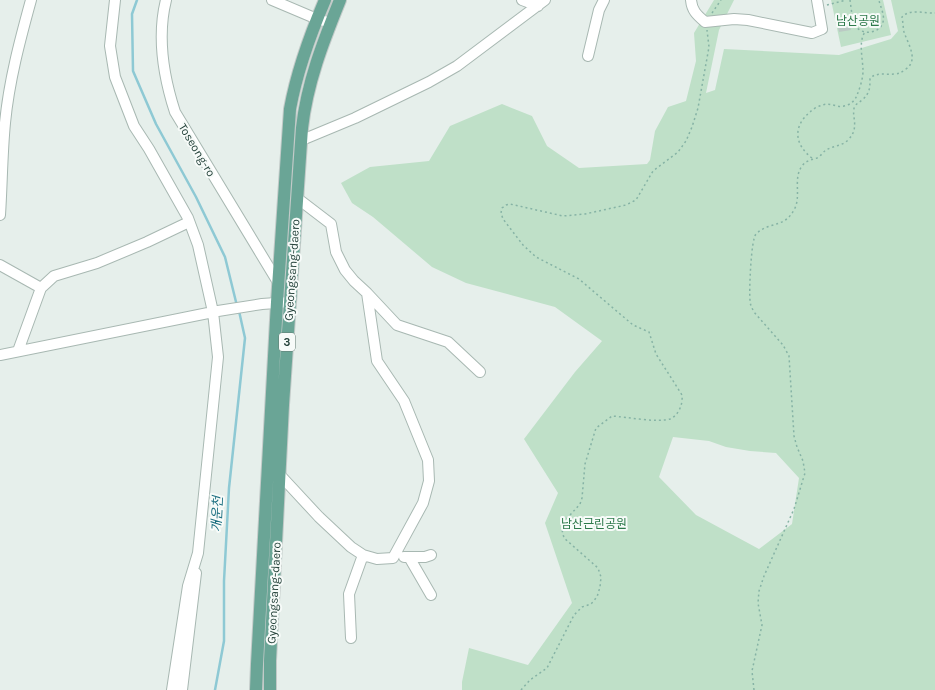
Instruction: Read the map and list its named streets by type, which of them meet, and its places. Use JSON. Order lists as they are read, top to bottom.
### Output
{
  "streets": {
    "main road": ["Gyeongsang-daero", "3"],
    "street": ["Toseong-ro"]
  },
  "crossings": [
    ["Toseong-ro", "Gyeongsang-daero"]
  ],
  "water": ["개운천"],
  "parks": ["남산공원", "남산근린공원"]
}
